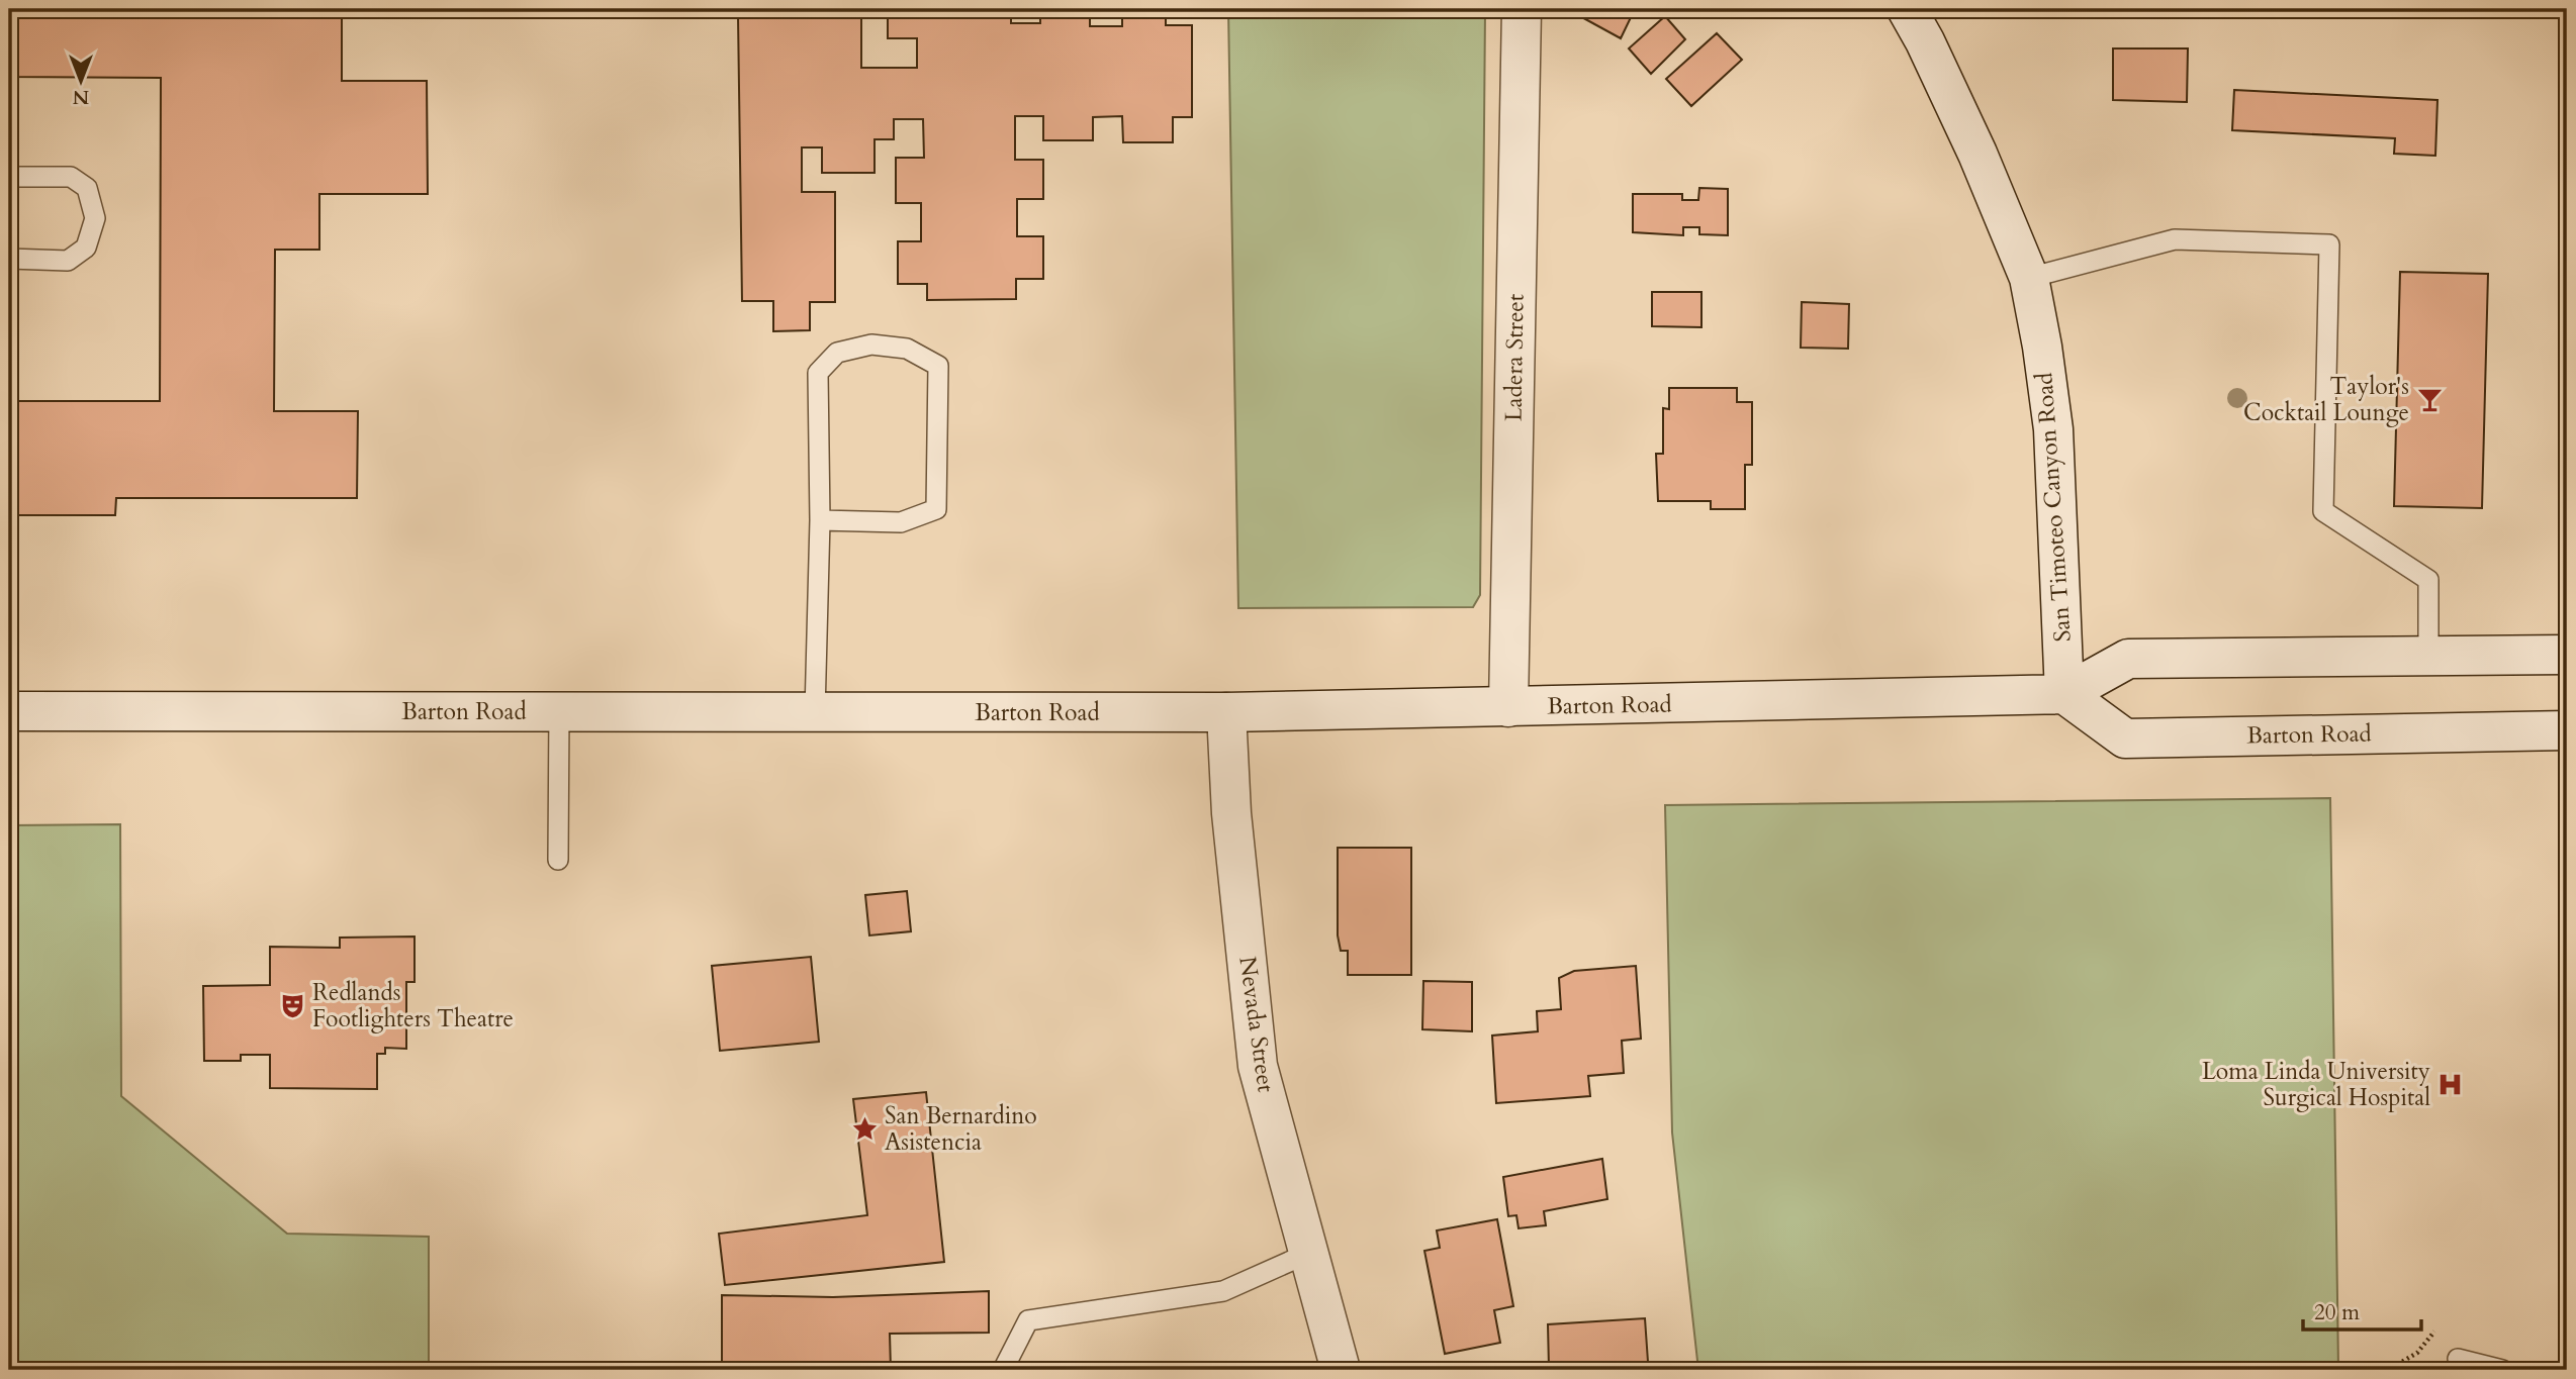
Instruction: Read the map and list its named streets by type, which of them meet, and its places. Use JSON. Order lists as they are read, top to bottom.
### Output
{
  "streets": {
    "main road": [
      "Ladera Street",
      "San Timoteo Canyon Road",
      "Barton Road",
      "Nevada Street"
    ]
  },
  "crossings": [
    ["Ladera Street", "Barton Road"],
    ["San Timoteo Canyon Road", "Barton Road"],
    ["Barton Road", "Nevada Street"]
  ],
  "places": {
    "bar": ["Taylor's Cocktail Lounge"],
    "theatre": ["Redlands Footlighters Theatre"],
    "hospital": ["Loma Linda University Surgical Hospital"],
    "place": ["San Bernardino Asistencia"]
  },
  "scale_bar": "20 m",
  "north": "bottom"
}
